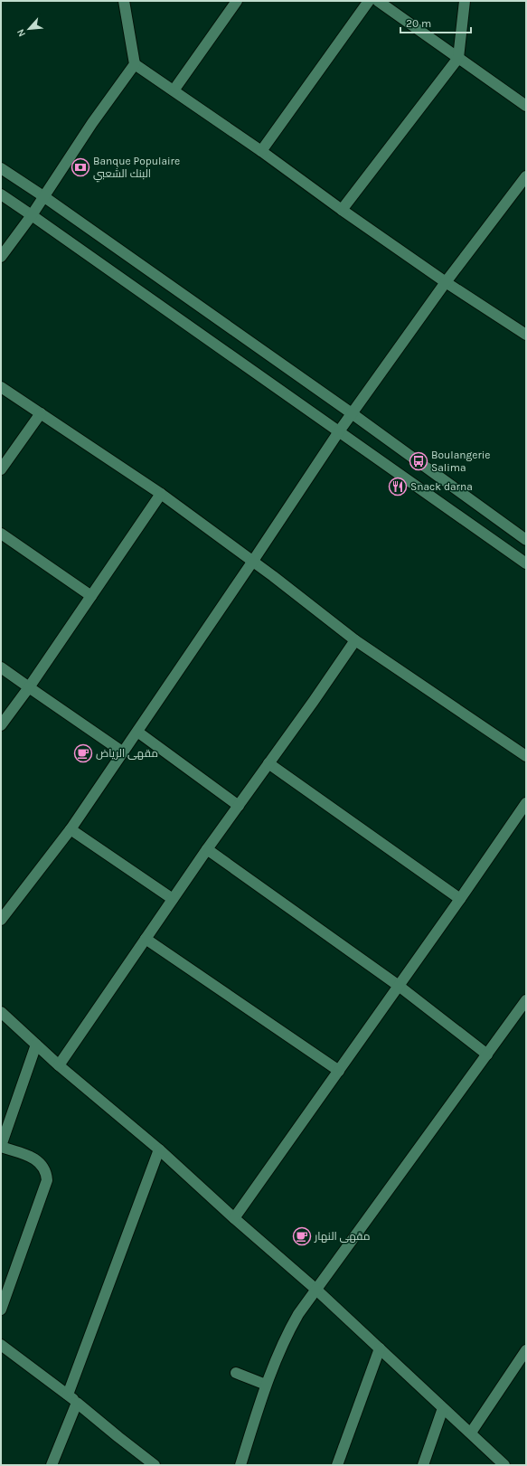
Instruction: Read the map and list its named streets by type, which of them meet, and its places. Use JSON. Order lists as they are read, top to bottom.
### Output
{
  "places": {
    "bank": ["Banque Populaire البنك الشعبي"],
    "bus stop": ["Boulangerie Salima"],
    "restaurant": ["Snack darna"],
    "cafe": ["مقهى الرياض", "مقهى النهار"]
  },
  "scale_bar": "20 m",
  "north": "bottom left"
}
